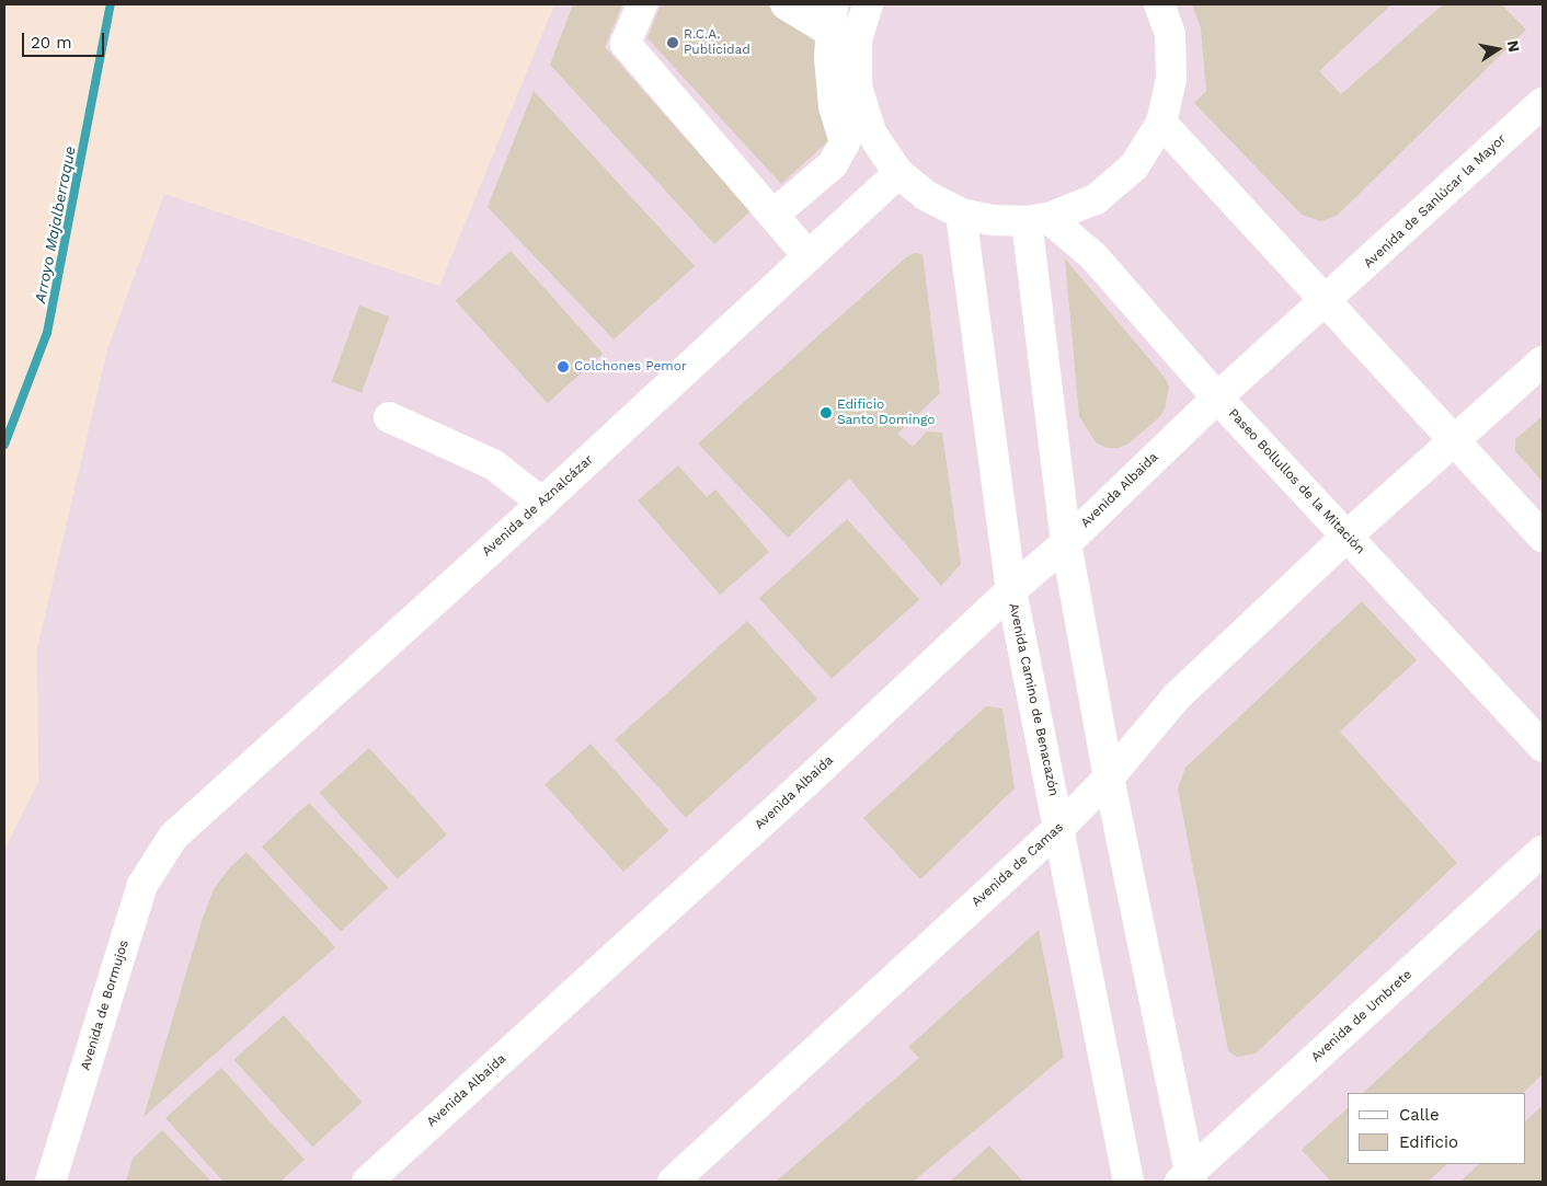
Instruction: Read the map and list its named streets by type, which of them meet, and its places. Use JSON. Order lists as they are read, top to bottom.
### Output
{
  "streets": {
    "street": [
      "Avenida de Sanlúcar la Mayor",
      "Paseo Bollullos de la Mitación",
      "Avenida Albaida",
      "Avenida de Aznalcázar",
      "Avenida Camino de Benacazón",
      "Avenida de Camas",
      "Avenida de Bormujos",
      "Avenida de Umbrete"
    ]
  },
  "crossings": [
    ["Avenida de Sanlúcar la Mayor", "Paseo Bollullos de la Mitación"],
    ["Avenida de Sanlúcar la Mayor", "Avenida Albaida"],
    ["Paseo Bollullos de la Mitación", "Avenida Albaida"],
    ["Paseo Bollullos de la Mitación", "Avenida de Camas"],
    ["Avenida Albaida", "Avenida Camino de Benacazón"],
    ["Avenida de Aznalcázar", "Avenida de Bormujos"],
    ["Avenida Camino de Benacazón", "Avenida de Camas"]
  ],
  "water": ["Arroyo Majalberraque"],
  "places": ["R.C.A. Publicidad", "Colchones Pemor", "Edificio Santo Domingo"],
  "legend": ["Calle", "Edificio"],
  "scale_bar": "20 m",
  "north": "right"
}
